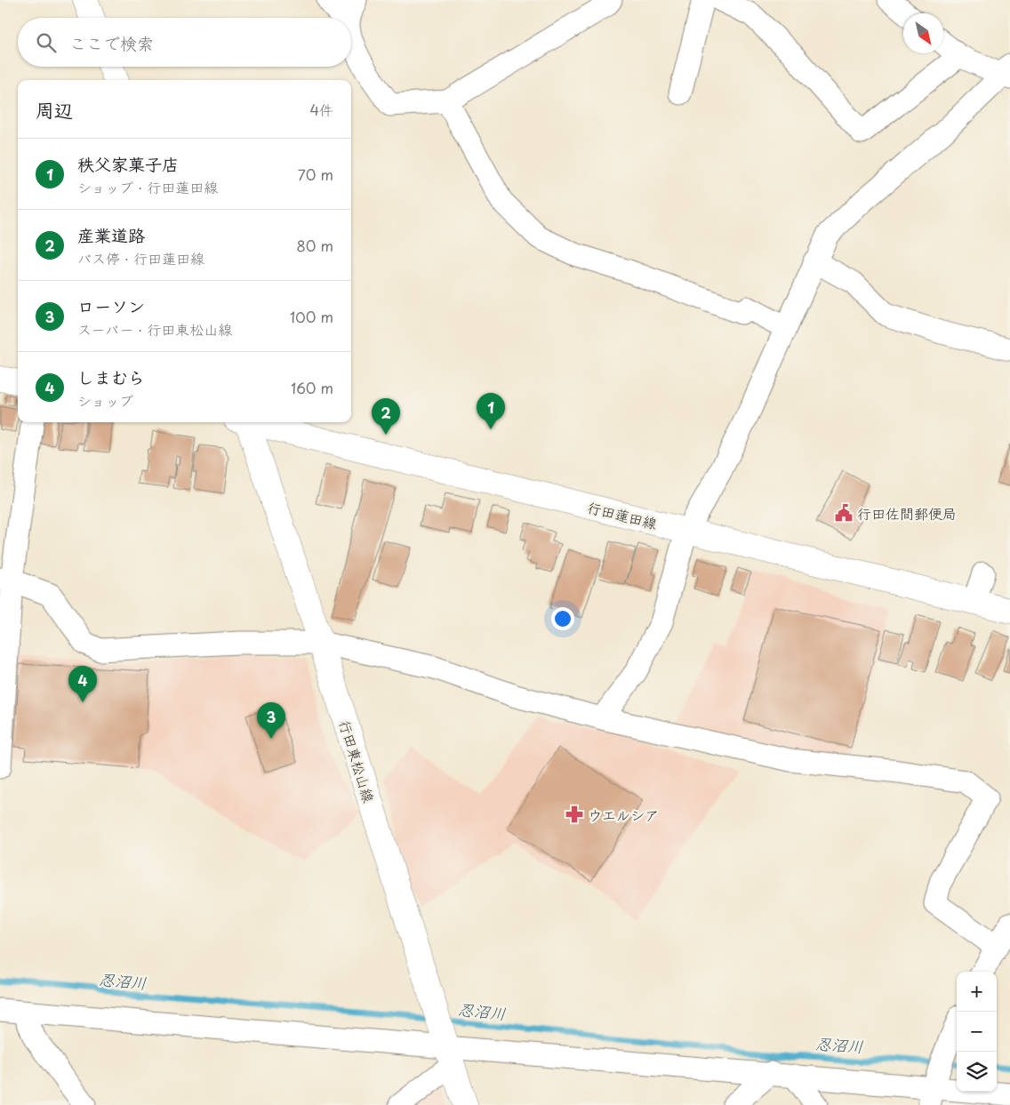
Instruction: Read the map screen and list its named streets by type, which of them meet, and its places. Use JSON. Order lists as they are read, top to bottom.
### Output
{
  "streets": {
    "main road": ["行田蓮田線", "行田東松山線"]
  },
  "water": ["忍沼川"],
  "places": {
    "public building": ["行田佐間郵便局"],
    "pharmacy": ["ウエルシア"]
  },
  "north": "bottom right",
  "page": {
    "search": "ここで検索",
    "heading": ["周辺", "4件"],
    "list": [
      {
        "mark": "1",
        "name": "秩父家菓子店",
        "note": "ショップ · 行田蓮田線",
        "value": "70 m"
      },
      {
        "mark": "2",
        "name": "産業道路",
        "note": "バス停 · 行田蓮田線",
        "value": "80 m"
      },
      {
        "mark": "3",
        "name": "ローソン",
        "note": "スーパー · 行田東松山線",
        "value": "100 m"
      },
      {
        "mark": "4",
        "name": "しまむら",
        "note": "ショップ",
        "value": "160 m"
      }
    ],
    "pins": [
      "1",
      "2",
      "4",
      "3"
    ],
    "map_buttons": ["+", "−"]
  }
}
